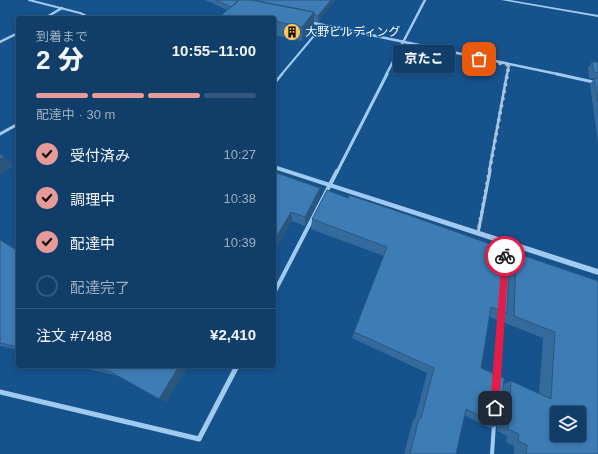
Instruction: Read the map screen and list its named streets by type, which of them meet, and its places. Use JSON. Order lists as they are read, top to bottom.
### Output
{
  "places": {
    "building": ["大野ビルディング"],
    "other": ["京たこ"]
  },
  "page": {
    "heading": ["2 分", "到着まで", "10:55–11:00"],
    "panel": ["注文 #7488", "¥2,410"],
    "bubble": "京たこ",
    "bar": "配達中 · 30 m",
    "list": [
      ["受付済み", "10:27"],
      ["調理中", "10:38"],
      ["配達中", "10:39"],
      "配達完了"
    ]
  }
}
